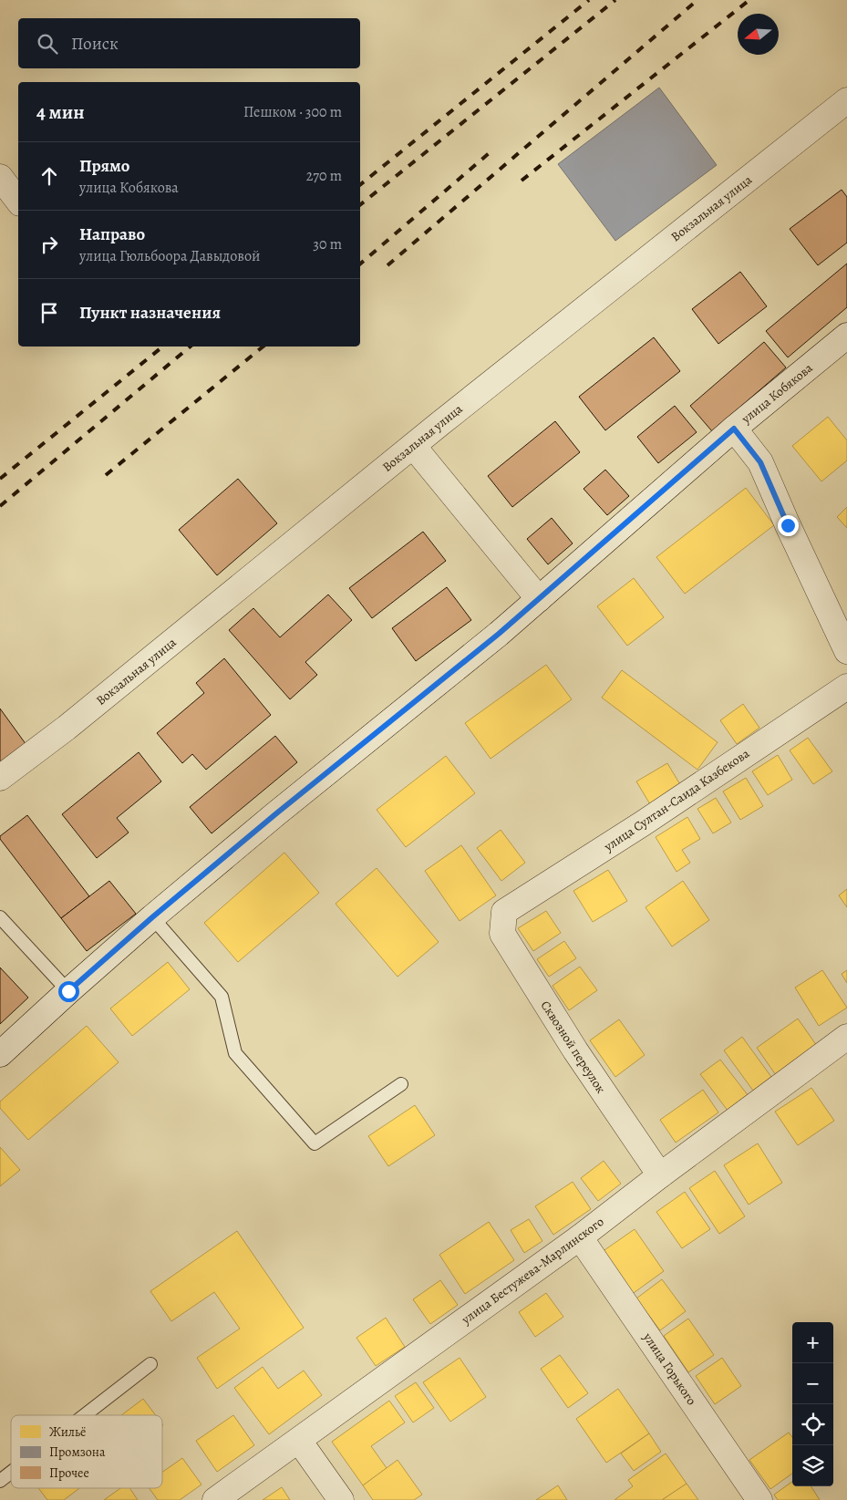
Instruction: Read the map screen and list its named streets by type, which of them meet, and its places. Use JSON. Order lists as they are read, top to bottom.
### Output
{
  "streets": {
    "street": [
      "Вокзальная улица",
      "улица Кобякова",
      "улица Султан-Саида Казбекова",
      "Сквозной переулок",
      "улица Бестужева-Марлинского",
      "улица Горького"
    ]
  },
  "crossings": [
    ["улица Султан-Саида Казбекова", "Сквозной переулок"],
    ["Сквозной переулок", "улица Бестужева-Марлинского"],
    ["улица Бестужева-Марлинского", "улица Горького"]
  ],
  "legend": ["Жильё", "Промзона", "Прочее"],
  "north": "left",
  "page": {
    "search": "Поиск",
    "heading": ["4 мин", "Пешком · 300 m"],
    "list": [
      ["Прямо", "улица Кобякова", "270 m"],
      ["Направо", "улица Гюльбоора Давыдовой", "30 m"],
      "Пункт назначения"
    ],
    "map_buttons": ["+", "−"]
  }
}
